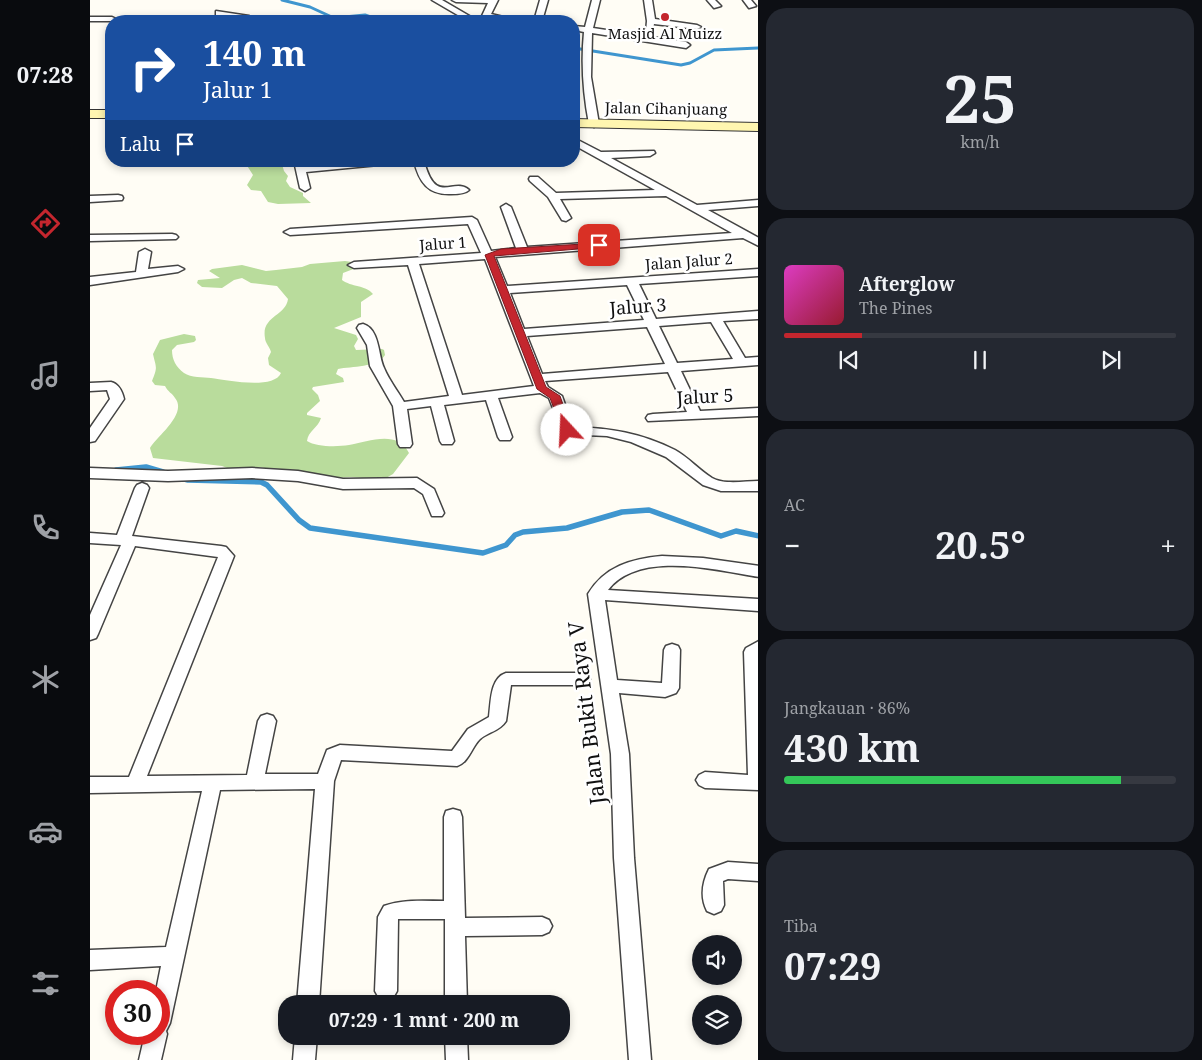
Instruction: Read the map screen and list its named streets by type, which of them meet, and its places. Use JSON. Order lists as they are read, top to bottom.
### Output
{
  "streets": {
    "main road": ["Jalan Cihanjuang"],
    "street": [
      "Jalur 1",
      "Jalan Jalur 2",
      "Jalur 3",
      "Jalur 5",
      "Jalan Bukit Raya V"
    ]
  },
  "places": ["Masjid Al Muizz"],
  "page": {
    "tabs": "07:28",
    "tile": [
      ["25", "km/h"],
      "AC",
      ["Jangkauan · 86%", "430 km"],
      ["Tiba", "07:29"]
    ],
    "turn": ["140 m", "Jalur 1"],
    "then": "Lalu",
    "song": ["Afterglow", "The Pines"],
    "heat": ["−", "20.5°", "+"],
    "limit": "30",
    "trip": "07:29 · 1 mnt · 200 m"
  }
}
